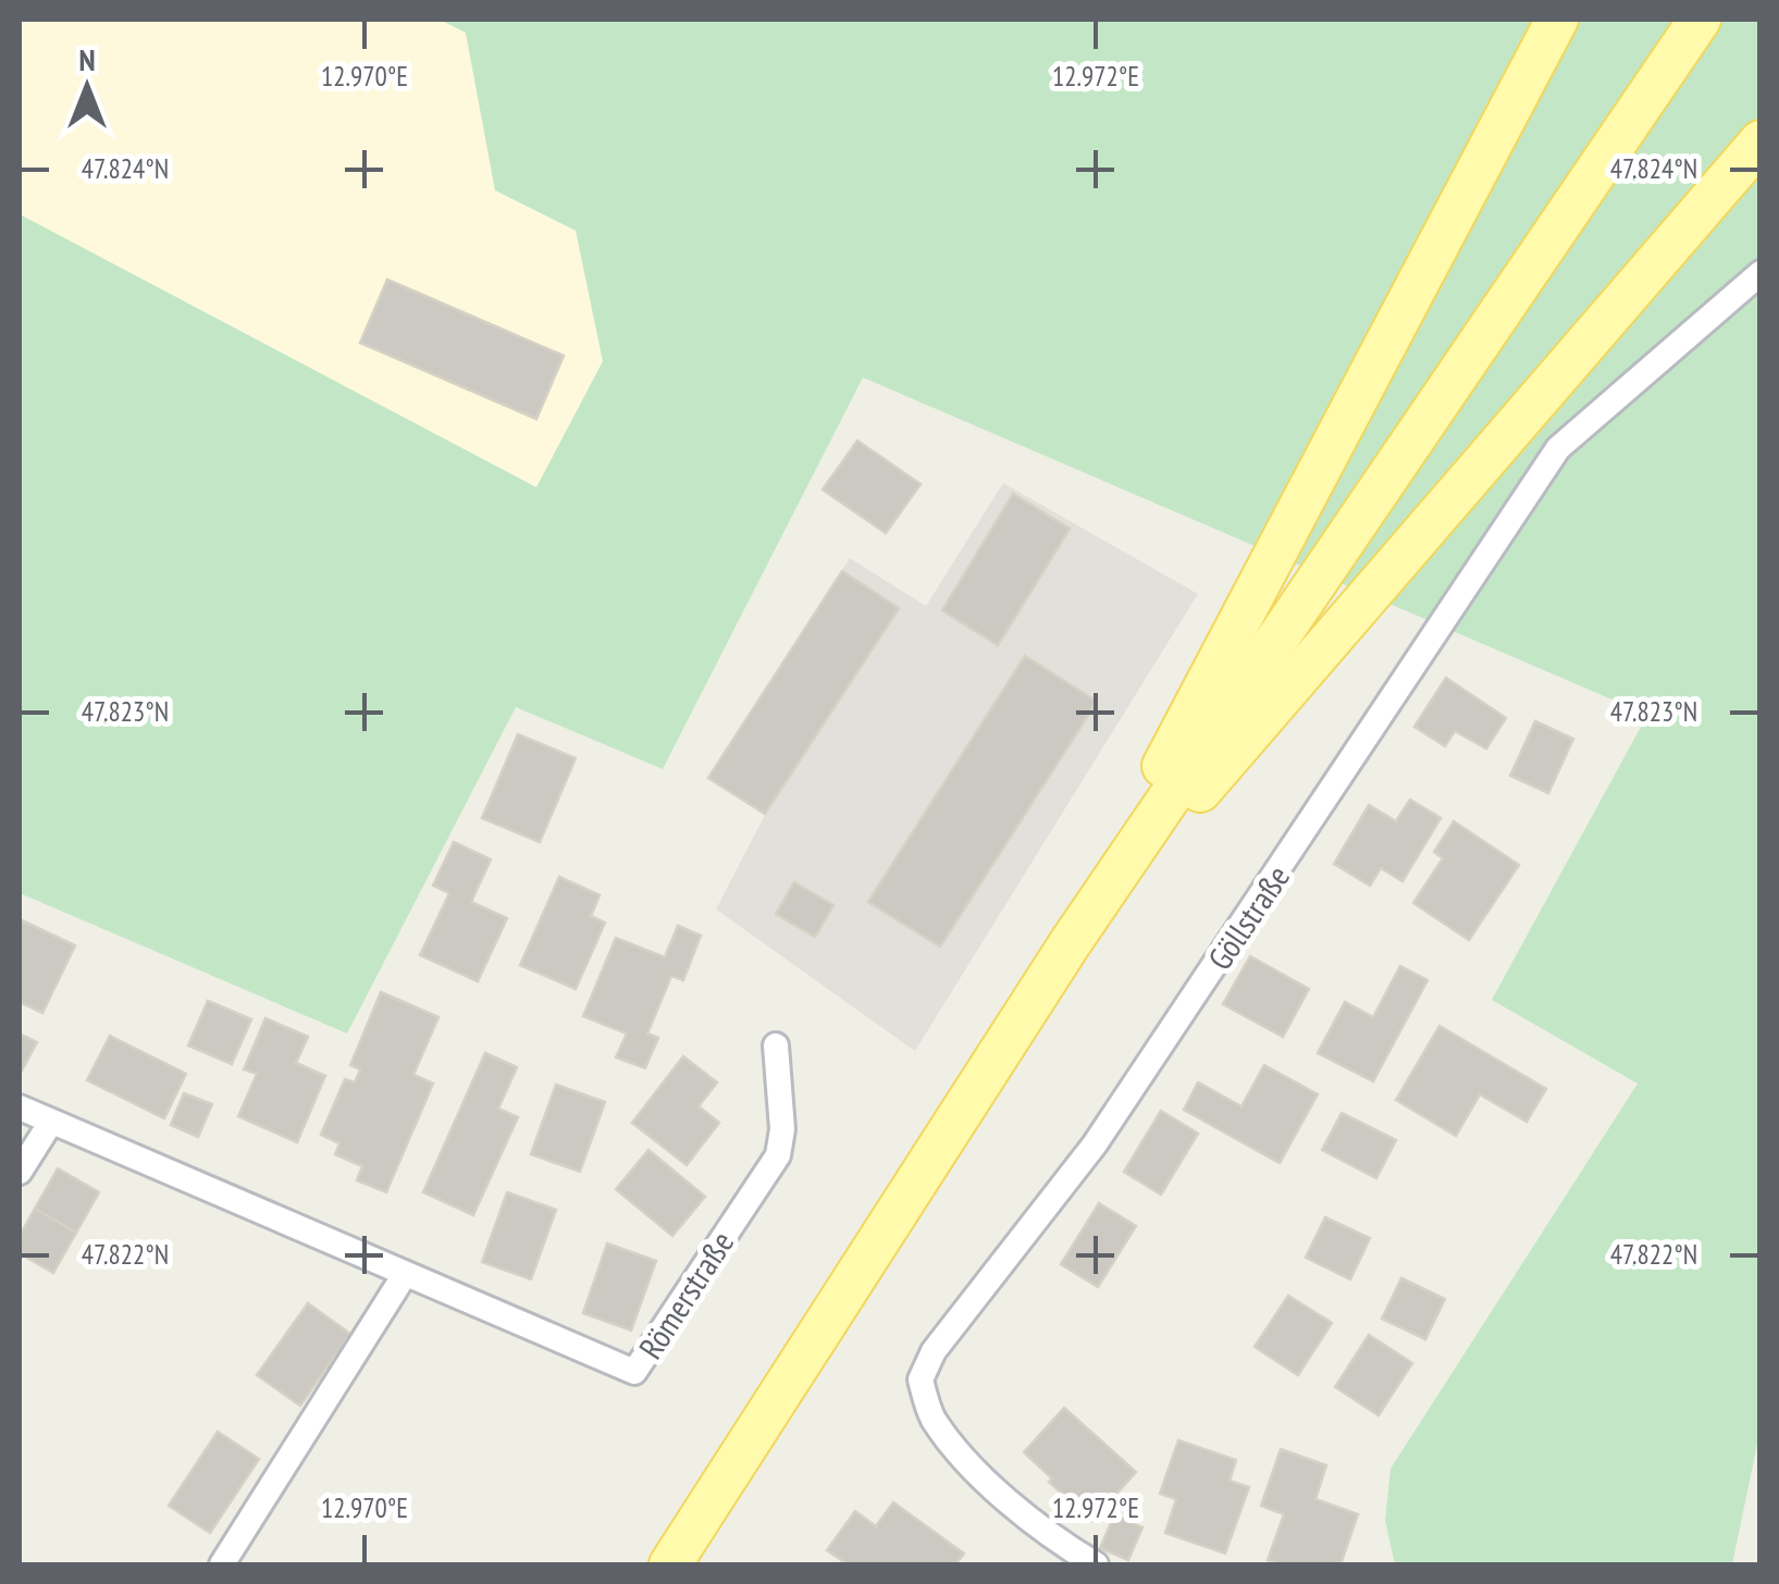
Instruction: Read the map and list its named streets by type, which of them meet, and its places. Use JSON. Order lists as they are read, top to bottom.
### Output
{
  "streets": {
    "street": ["Göllstraße", "Römerstraße"]
  },
  "north": "top",
  "coordinates": [
    "12.970°E",
    "12.972°E",
    "47.824°N",
    "47.823°N",
    "47.822°N"
  ]
}
